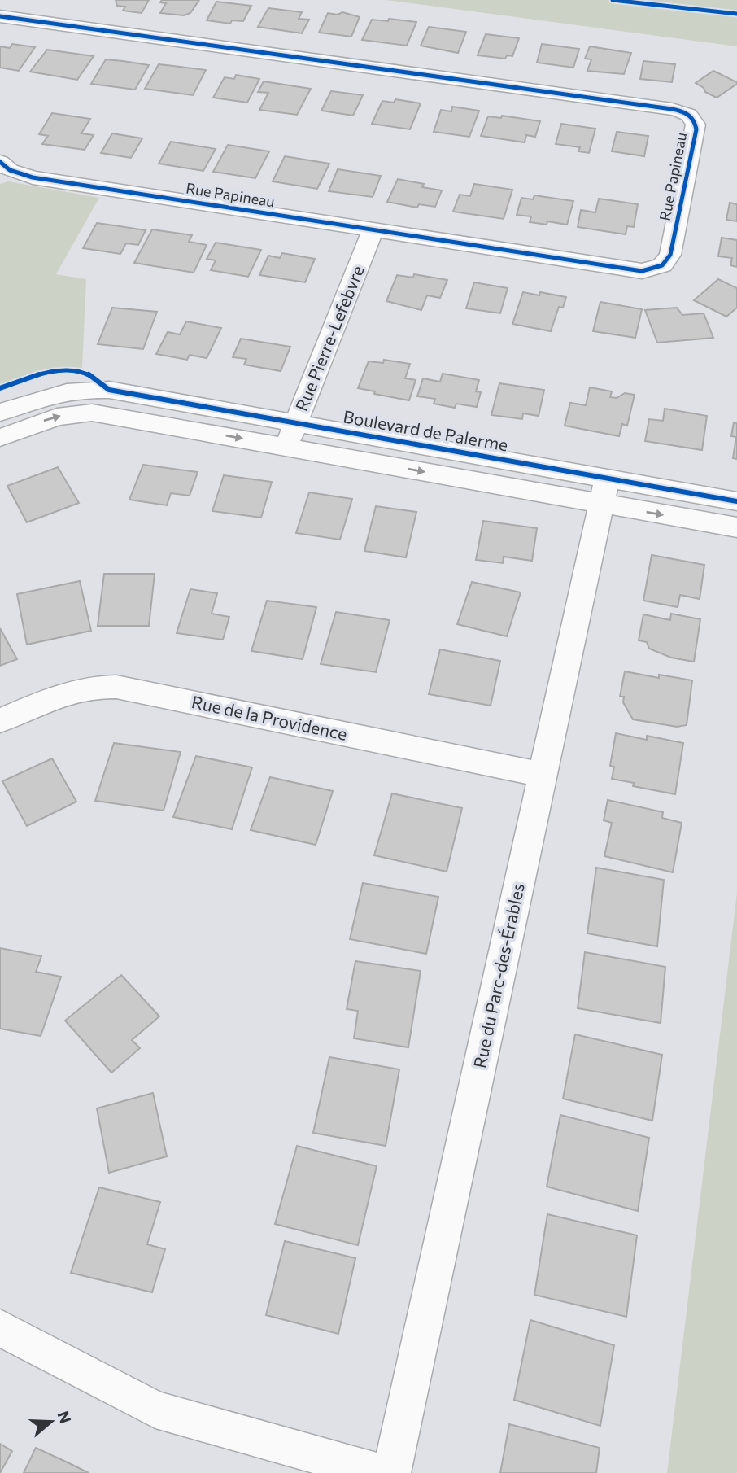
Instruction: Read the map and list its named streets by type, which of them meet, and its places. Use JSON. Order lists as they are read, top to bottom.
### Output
{
  "streets": {
    "street": [
      "Rue Papineau",
      "Rue Pierre-Lefebvre",
      "Boulevard de Palerme",
      "Rue de la Providence",
      "Rue du Parc-des-Érables"
    ]
  },
  "crossings": [
    ["Rue Papineau", "Rue Pierre-Lefebvre"],
    ["Rue Pierre-Lefebvre", "Boulevard de Palerme"],
    ["Boulevard de Palerme", "Rue du Parc-des-Érables"],
    ["Rue de la Providence", "Rue du Parc-des-Érables"]
  ],
  "north": "right"
}
